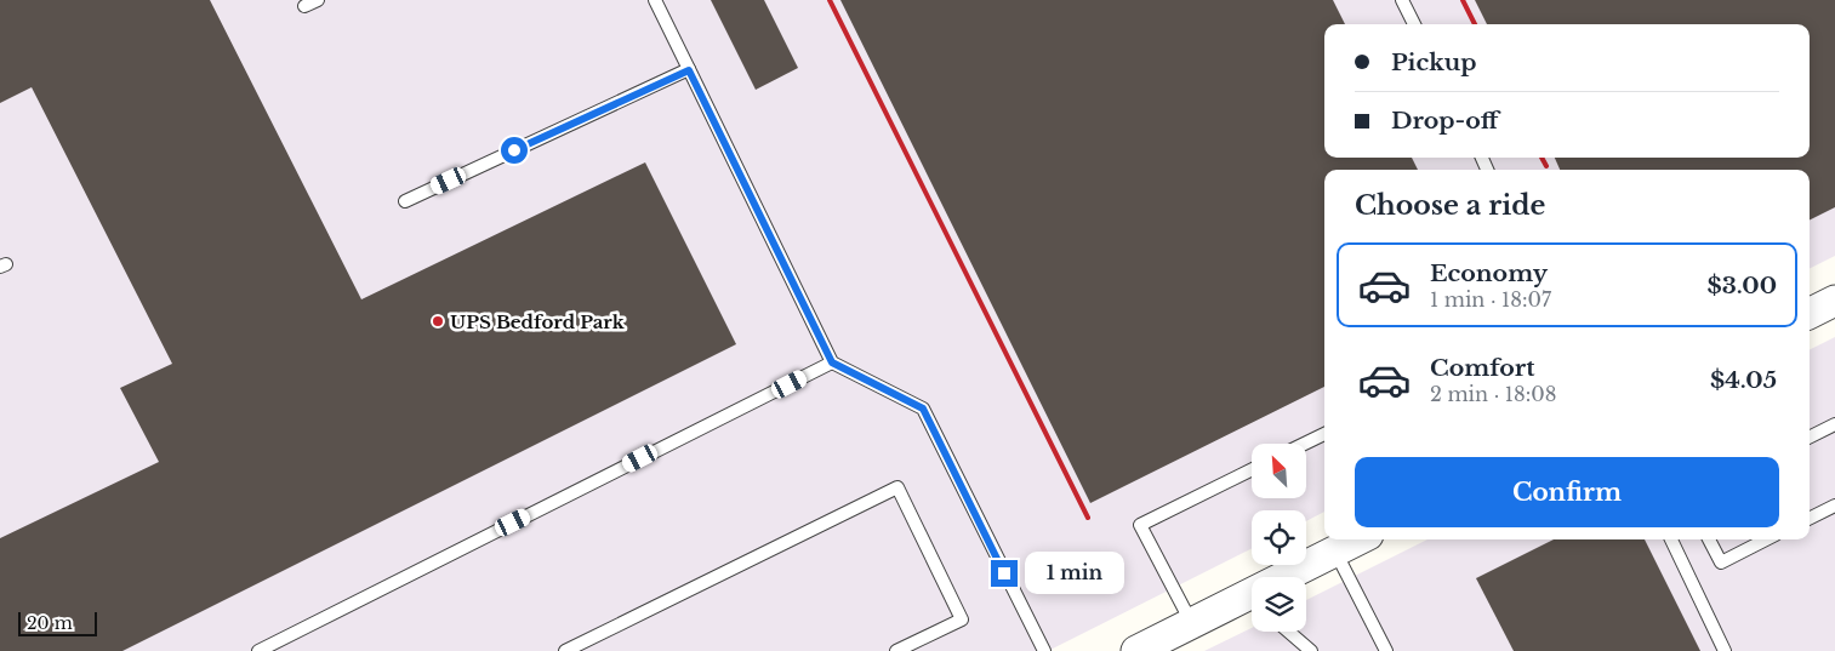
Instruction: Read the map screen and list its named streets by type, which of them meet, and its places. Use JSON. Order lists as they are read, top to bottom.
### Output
{
  "places": ["UPS Bedford Park"],
  "scale_bar": "20 m",
  "north": "top left",
  "page": {
    "banner": ["Pickup", "Drop-off"],
    "heading": "Choose a ride",
    "list": [
      {
        "name": "Economy",
        "note": "1 min · 18:07",
        "value": "$3.00"
      },
      {
        "name": "Comfort",
        "note": "2 min · 18:08",
        "value": "$4.05"
      }
    ],
    "buttons": "Confirm",
    "bubble": "1 min",
    "scale": "20 m"
  }
}
